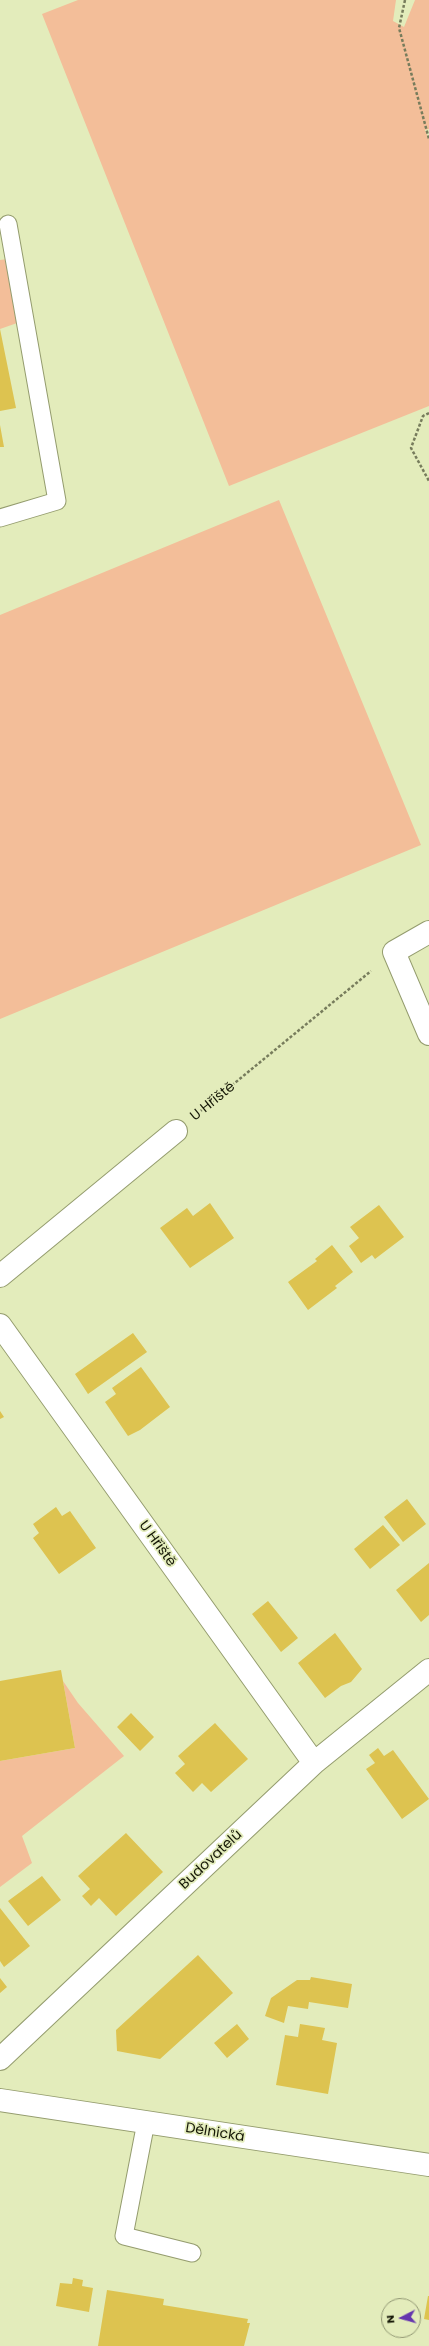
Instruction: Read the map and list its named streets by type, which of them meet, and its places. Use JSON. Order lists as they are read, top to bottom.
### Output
{
  "streets": {
    "street": ["U Hřiště", "Budovatelů", "Dělnická"]
  },
  "crossings": [
    ["U Hřiště", "Budovatelů"]
  ],
  "north": "left"
}
